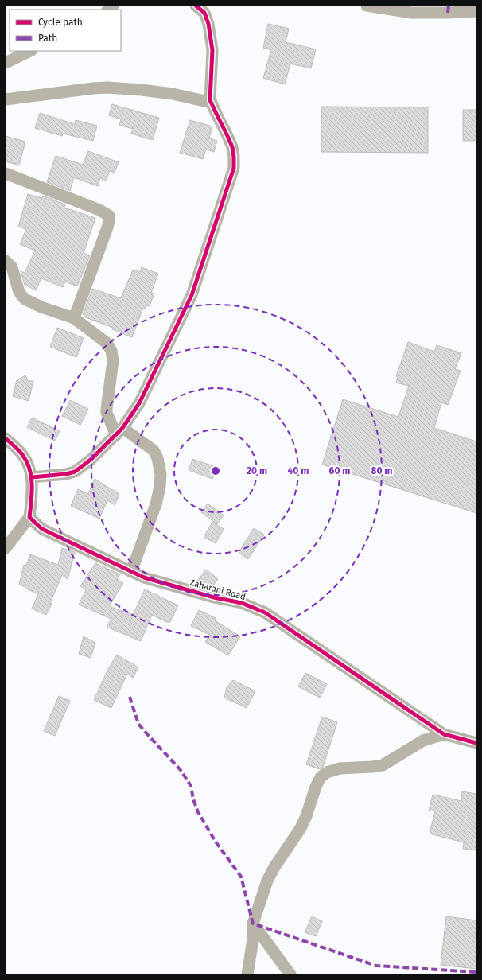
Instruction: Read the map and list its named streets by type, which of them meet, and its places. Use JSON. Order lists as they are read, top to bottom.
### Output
{
  "streets": {
    "street": ["Zaharani Road"]
  },
  "legend": ["Cycle path", "Path"],
  "rings": [
    "20 m",
    "40 m",
    "60 m",
    "80 m"
  ]
}
